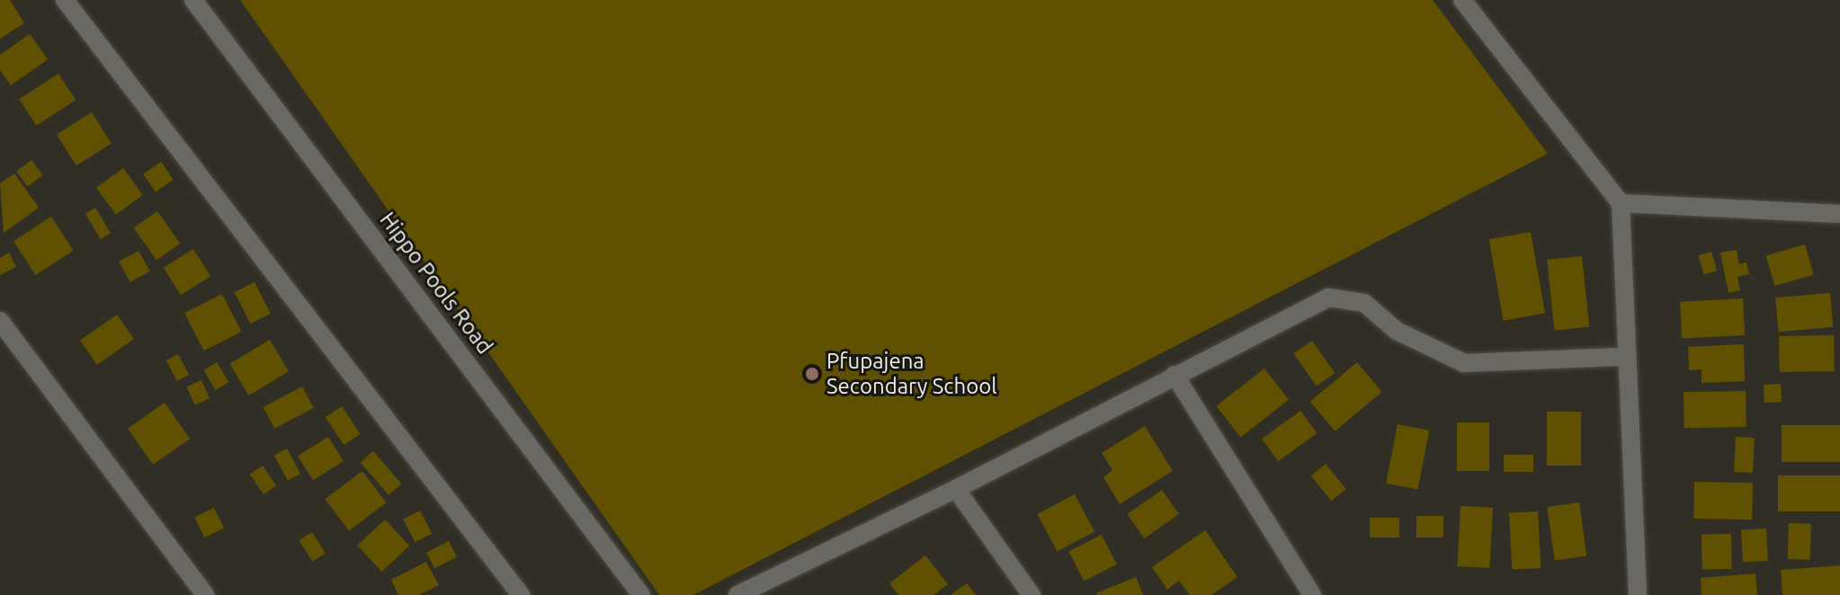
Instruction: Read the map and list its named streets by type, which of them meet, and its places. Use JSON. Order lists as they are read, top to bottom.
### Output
{
  "streets": {
    "street": ["Hippo Pools Road"]
  },
  "places": ["Pfupajena Secondary School"]
}
